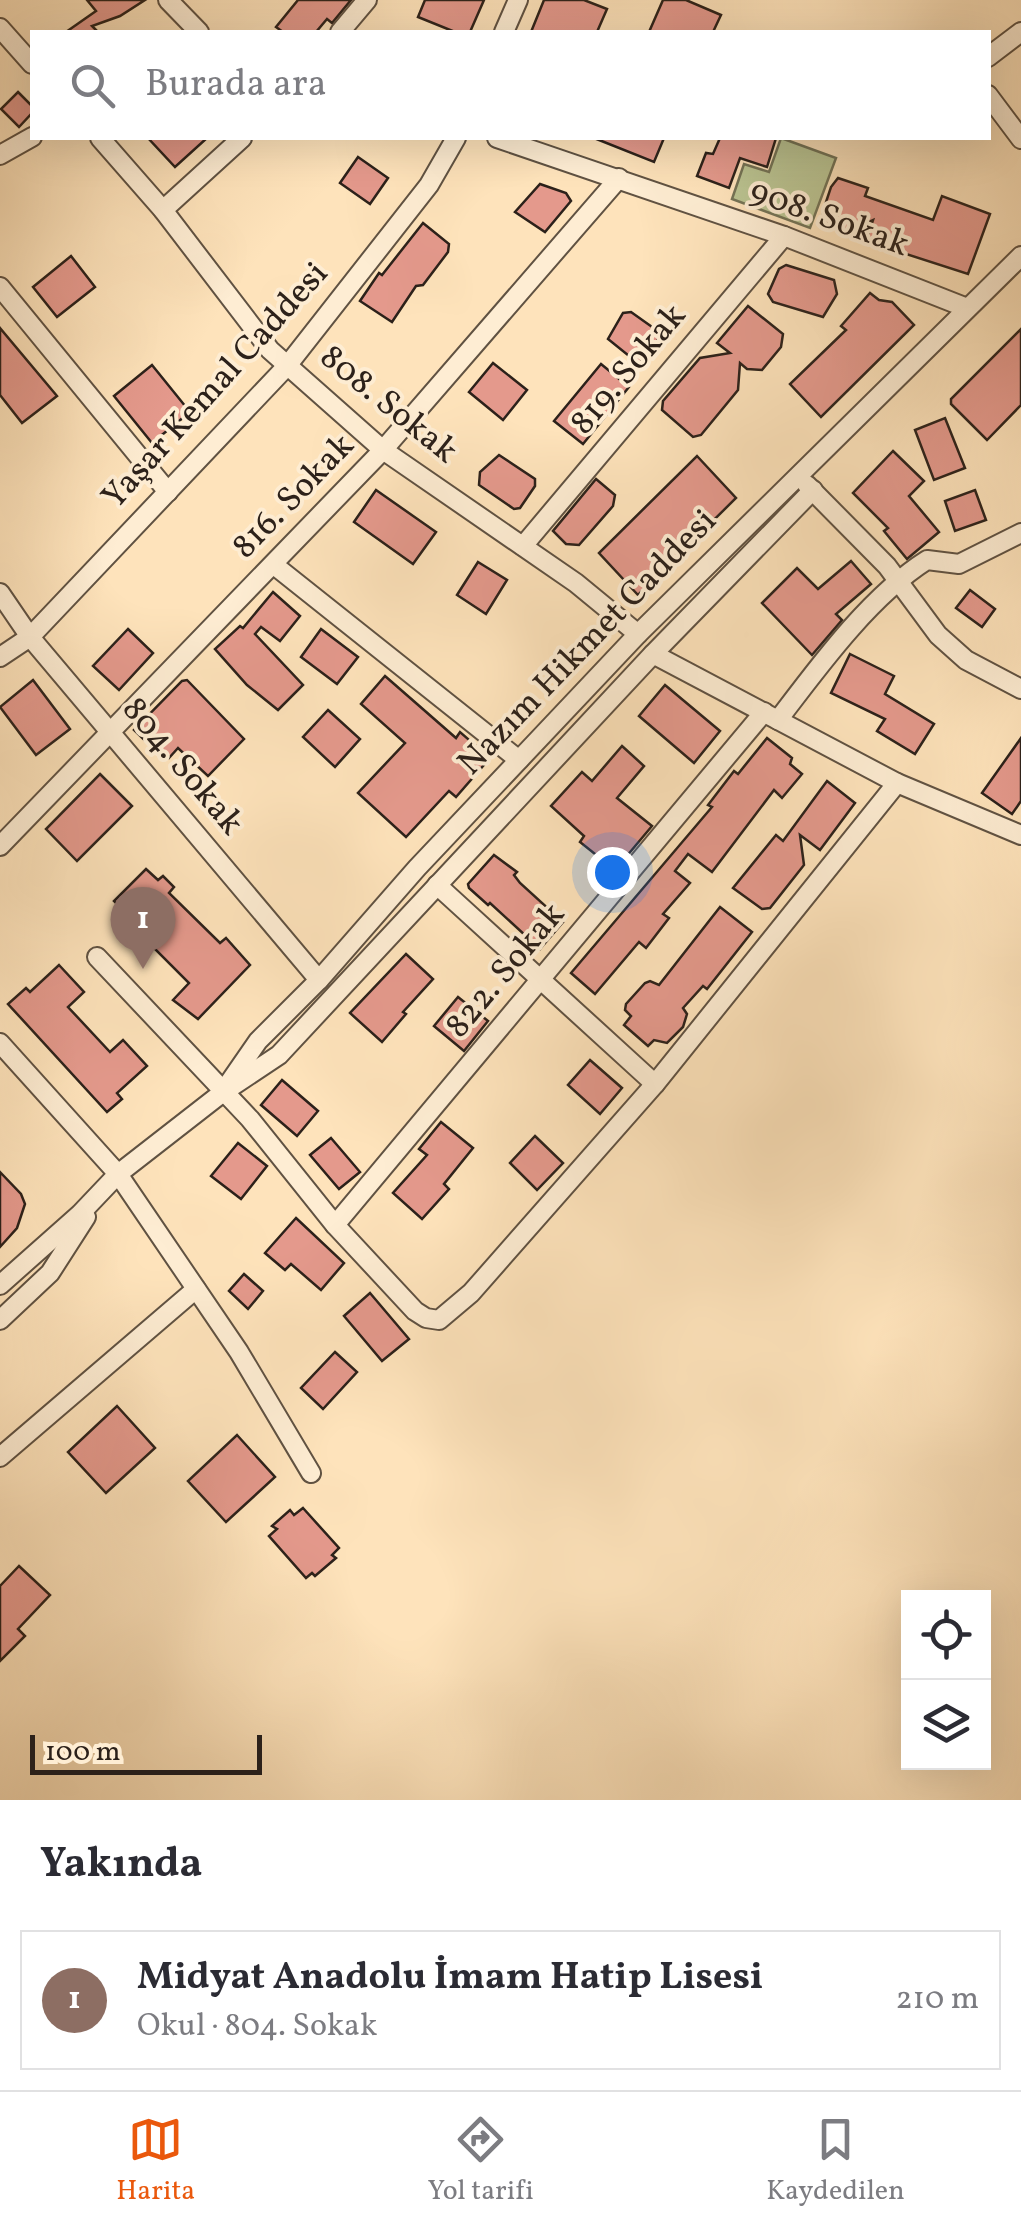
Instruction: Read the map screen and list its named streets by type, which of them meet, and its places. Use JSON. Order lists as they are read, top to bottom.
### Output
{
  "streets": {
    "street": [
      "908. Sokak",
      "819. Sokak",
      "Yaşar Kemal Caddesi",
      "808. Sokak",
      "816. Sokak",
      "Nazım Hikmet Caddesi",
      "804. Sokak",
      "822. Sokak"
    ]
  },
  "crossings": [
    ["908. Sokak", "819. Sokak"],
    ["908. Sokak", "816. Sokak"],
    ["908. Sokak", "Nazım Hikmet Caddesi"],
    ["819. Sokak", "808. Sokak"],
    ["Yaşar Kemal Caddesi", "808. Sokak"],
    ["Yaşar Kemal Caddesi", "804. Sokak"],
    ["808. Sokak", "816. Sokak"],
    ["808. Sokak", "Nazım Hikmet Caddesi"],
    ["816. Sokak", "804. Sokak"],
    ["Nazım Hikmet Caddesi", "804. Sokak"]
  ],
  "scale_bar": "100 m",
  "page": {
    "search": "Burada ara",
    "pins": "1",
    "scale": "100 m",
    "heading": "Yakında",
    "list": [
      {
        "mark": "1",
        "name": "Midyat Anadolu İmam Hatip Lisesi",
        "note": "Okul · 804. Sokak",
        "value": "210 m"
      }
    ],
    "nav": ["Harita", "Yol tarifi", "Kaydedilen"]
  }
}
